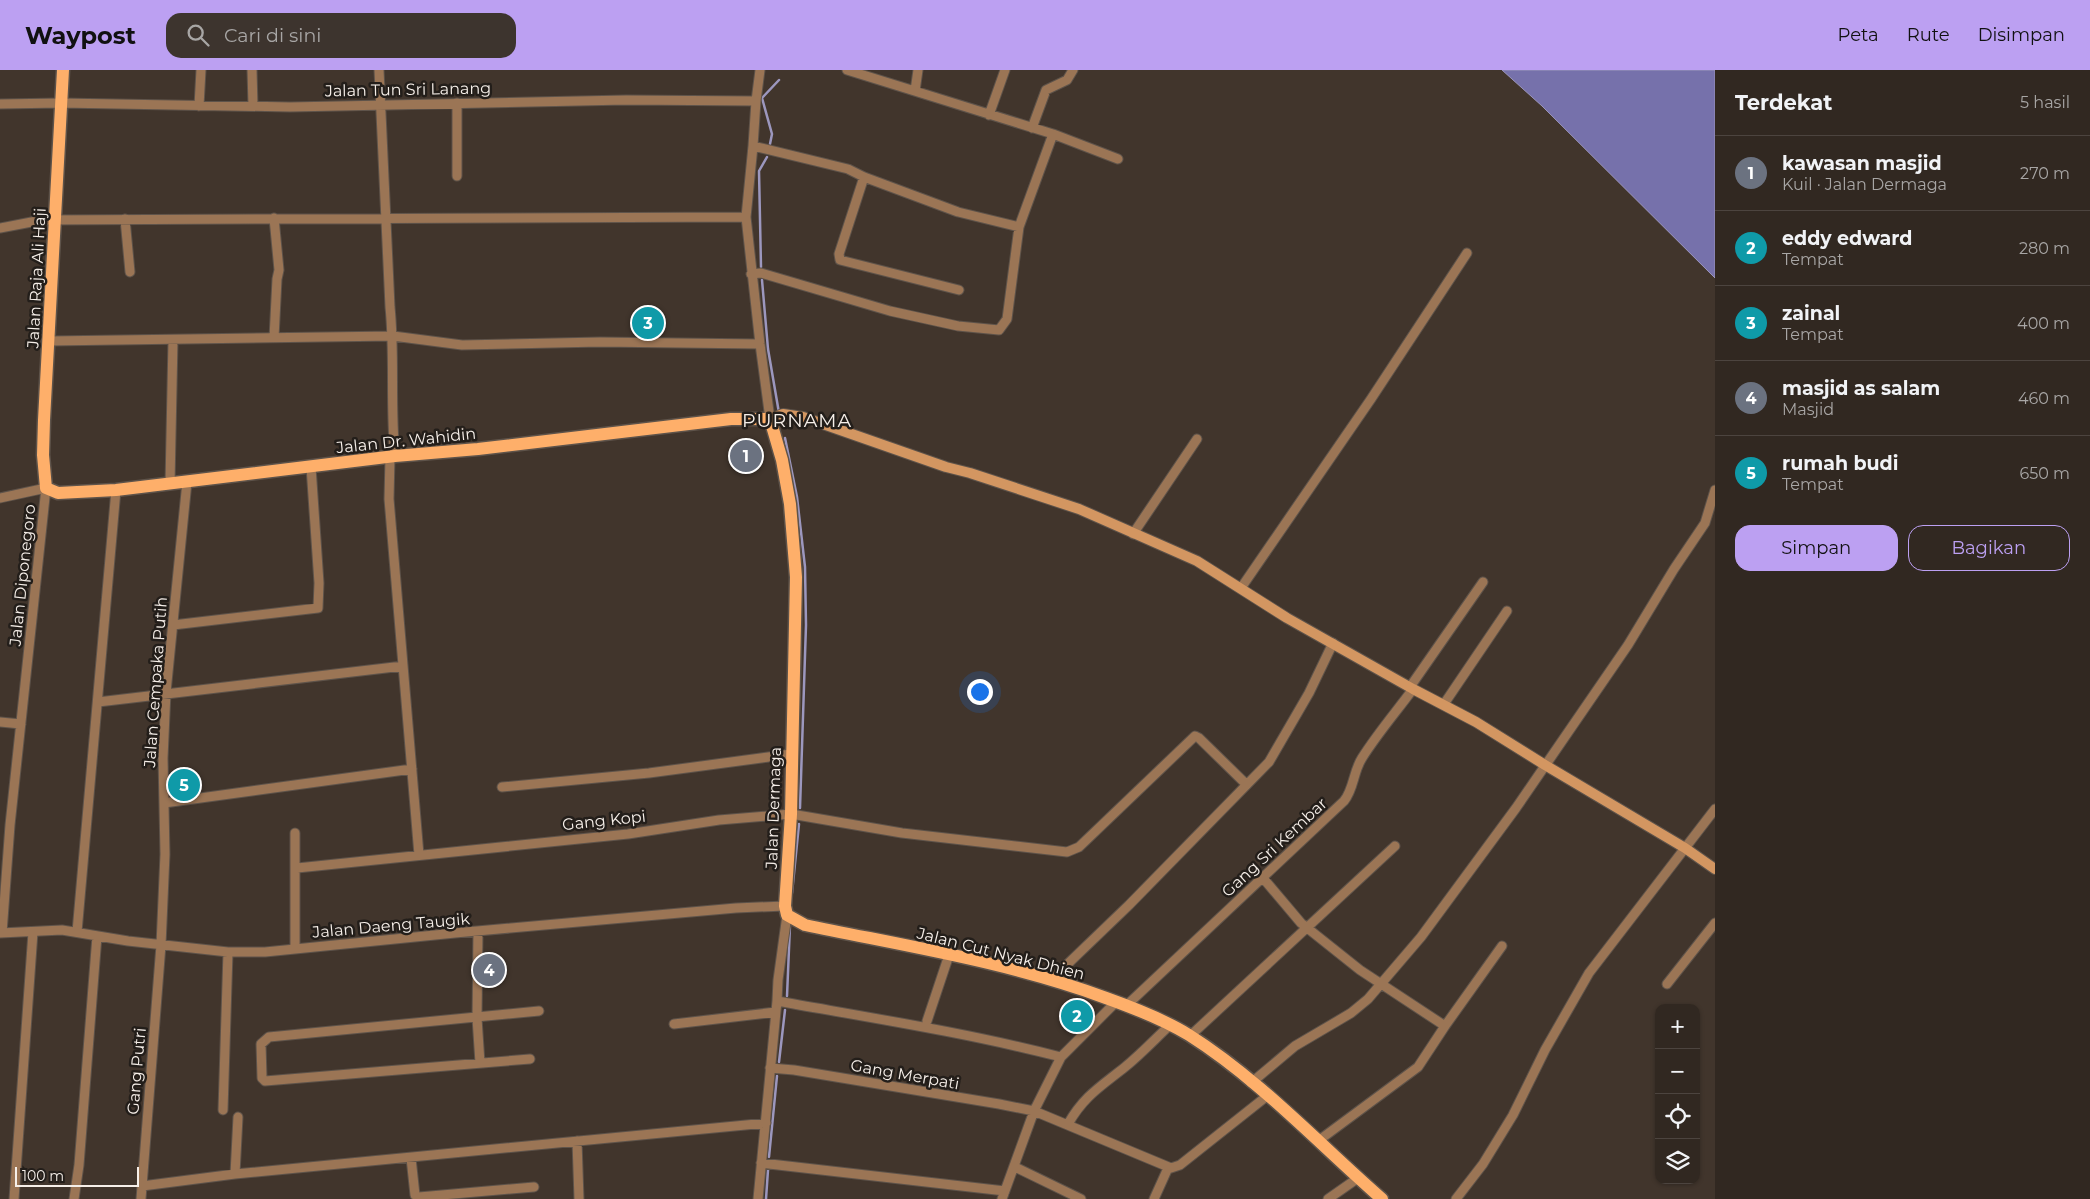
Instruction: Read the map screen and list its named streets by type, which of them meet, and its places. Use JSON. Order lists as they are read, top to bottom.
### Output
{
  "streets": {
    "main road": [
      "Jalan Raja Ali Haji",
      "Jalan Dr. Wahidin",
      "Jalan Dermaga",
      "Jalan Cut Nyak Dhien"
    ],
    "street": [
      "Jalan Tun Sri Lanang",
      "Jalan Diponegoro",
      "Jalan Cempaka Putih",
      "Gang Kopi",
      "Gang Sri Kembar",
      "Jalan Daeng Taugik",
      "Gang Putri",
      "Gang Merpati"
    ]
  },
  "crossings": [
    ["Jalan Tun Sri Lanang", "Jalan Raja Ali Haji"],
    ["Jalan Raja Ali Haji", "Jalan Dr. Wahidin"],
    ["Jalan Raja Ali Haji", "Jalan Diponegoro"],
    ["Jalan Dr. Wahidin", "Jalan Diponegoro"],
    ["Jalan Dr. Wahidin", "Jalan Cempaka Putih"],
    ["Jalan Dr. Wahidin", "Jalan Dermaga"],
    ["Jalan Diponegoro", "Jalan Daeng Taugik"],
    ["Jalan Cempaka Putih", "Jalan Daeng Taugik"],
    ["Jalan Cempaka Putih", "Gang Putri"],
    ["Jalan Dermaga", "Gang Kopi"],
    ["Jalan Dermaga", "Jalan Daeng Taugik"],
    ["Jalan Dermaga", "Jalan Cut Nyak Dhien"],
    ["Jalan Dermaga", "Gang Merpati"],
    ["Gang Sri Kembar", "Jalan Cut Nyak Dhien"],
    ["Gang Sri Kembar", "Gang Merpati"],
    ["Jalan Daeng Taugik", "Jalan Cut Nyak Dhien"],
    ["Jalan Daeng Taugik", "Gang Putri"]
  ],
  "districts": ["PURNAMA"],
  "scale_bar": "100 m",
  "page": {
    "header": "Waypost",
    "search": "Cari di sini",
    "nav": ["Peta", "Rute", "Disimpan"],
    "heading": ["Terdekat", "5 hasil"],
    "list": [
      {
        "mark": "1",
        "name": "kawasan masjid",
        "note": "Kuil · Jalan Dermaga",
        "value": "270 m"
      },
      {
        "mark": "2",
        "name": "eddy edward",
        "note": "Tempat",
        "value": "280 m"
      },
      {
        "mark": "3",
        "name": "zainal",
        "note": "Tempat",
        "value": "400 m"
      },
      {
        "mark": "4",
        "name": "masjid as salam",
        "note": "Masjid",
        "value": "460 m"
      },
      {
        "mark": "5",
        "name": "rumah budi",
        "note": "Tempat",
        "value": "650 m"
      }
    ],
    "pins": [
      "3",
      "1",
      "5",
      "4",
      "2"
    ],
    "buttons": ["Simpan", "Bagikan"],
    "map_buttons": ["+", "−"],
    "scale": "100 m"
  }
}
